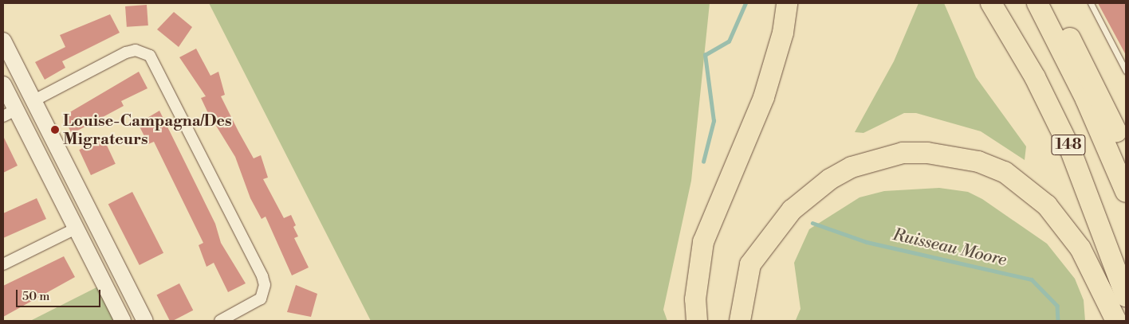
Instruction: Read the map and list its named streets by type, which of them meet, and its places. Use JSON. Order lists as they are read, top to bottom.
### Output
{
  "streets": {
    "highway": ["148"]
  },
  "water": ["Ruisseau Moore"],
  "places": ["Louise-Campagna/Des Migrateurs"],
  "scale_bar": "50 m"
}
